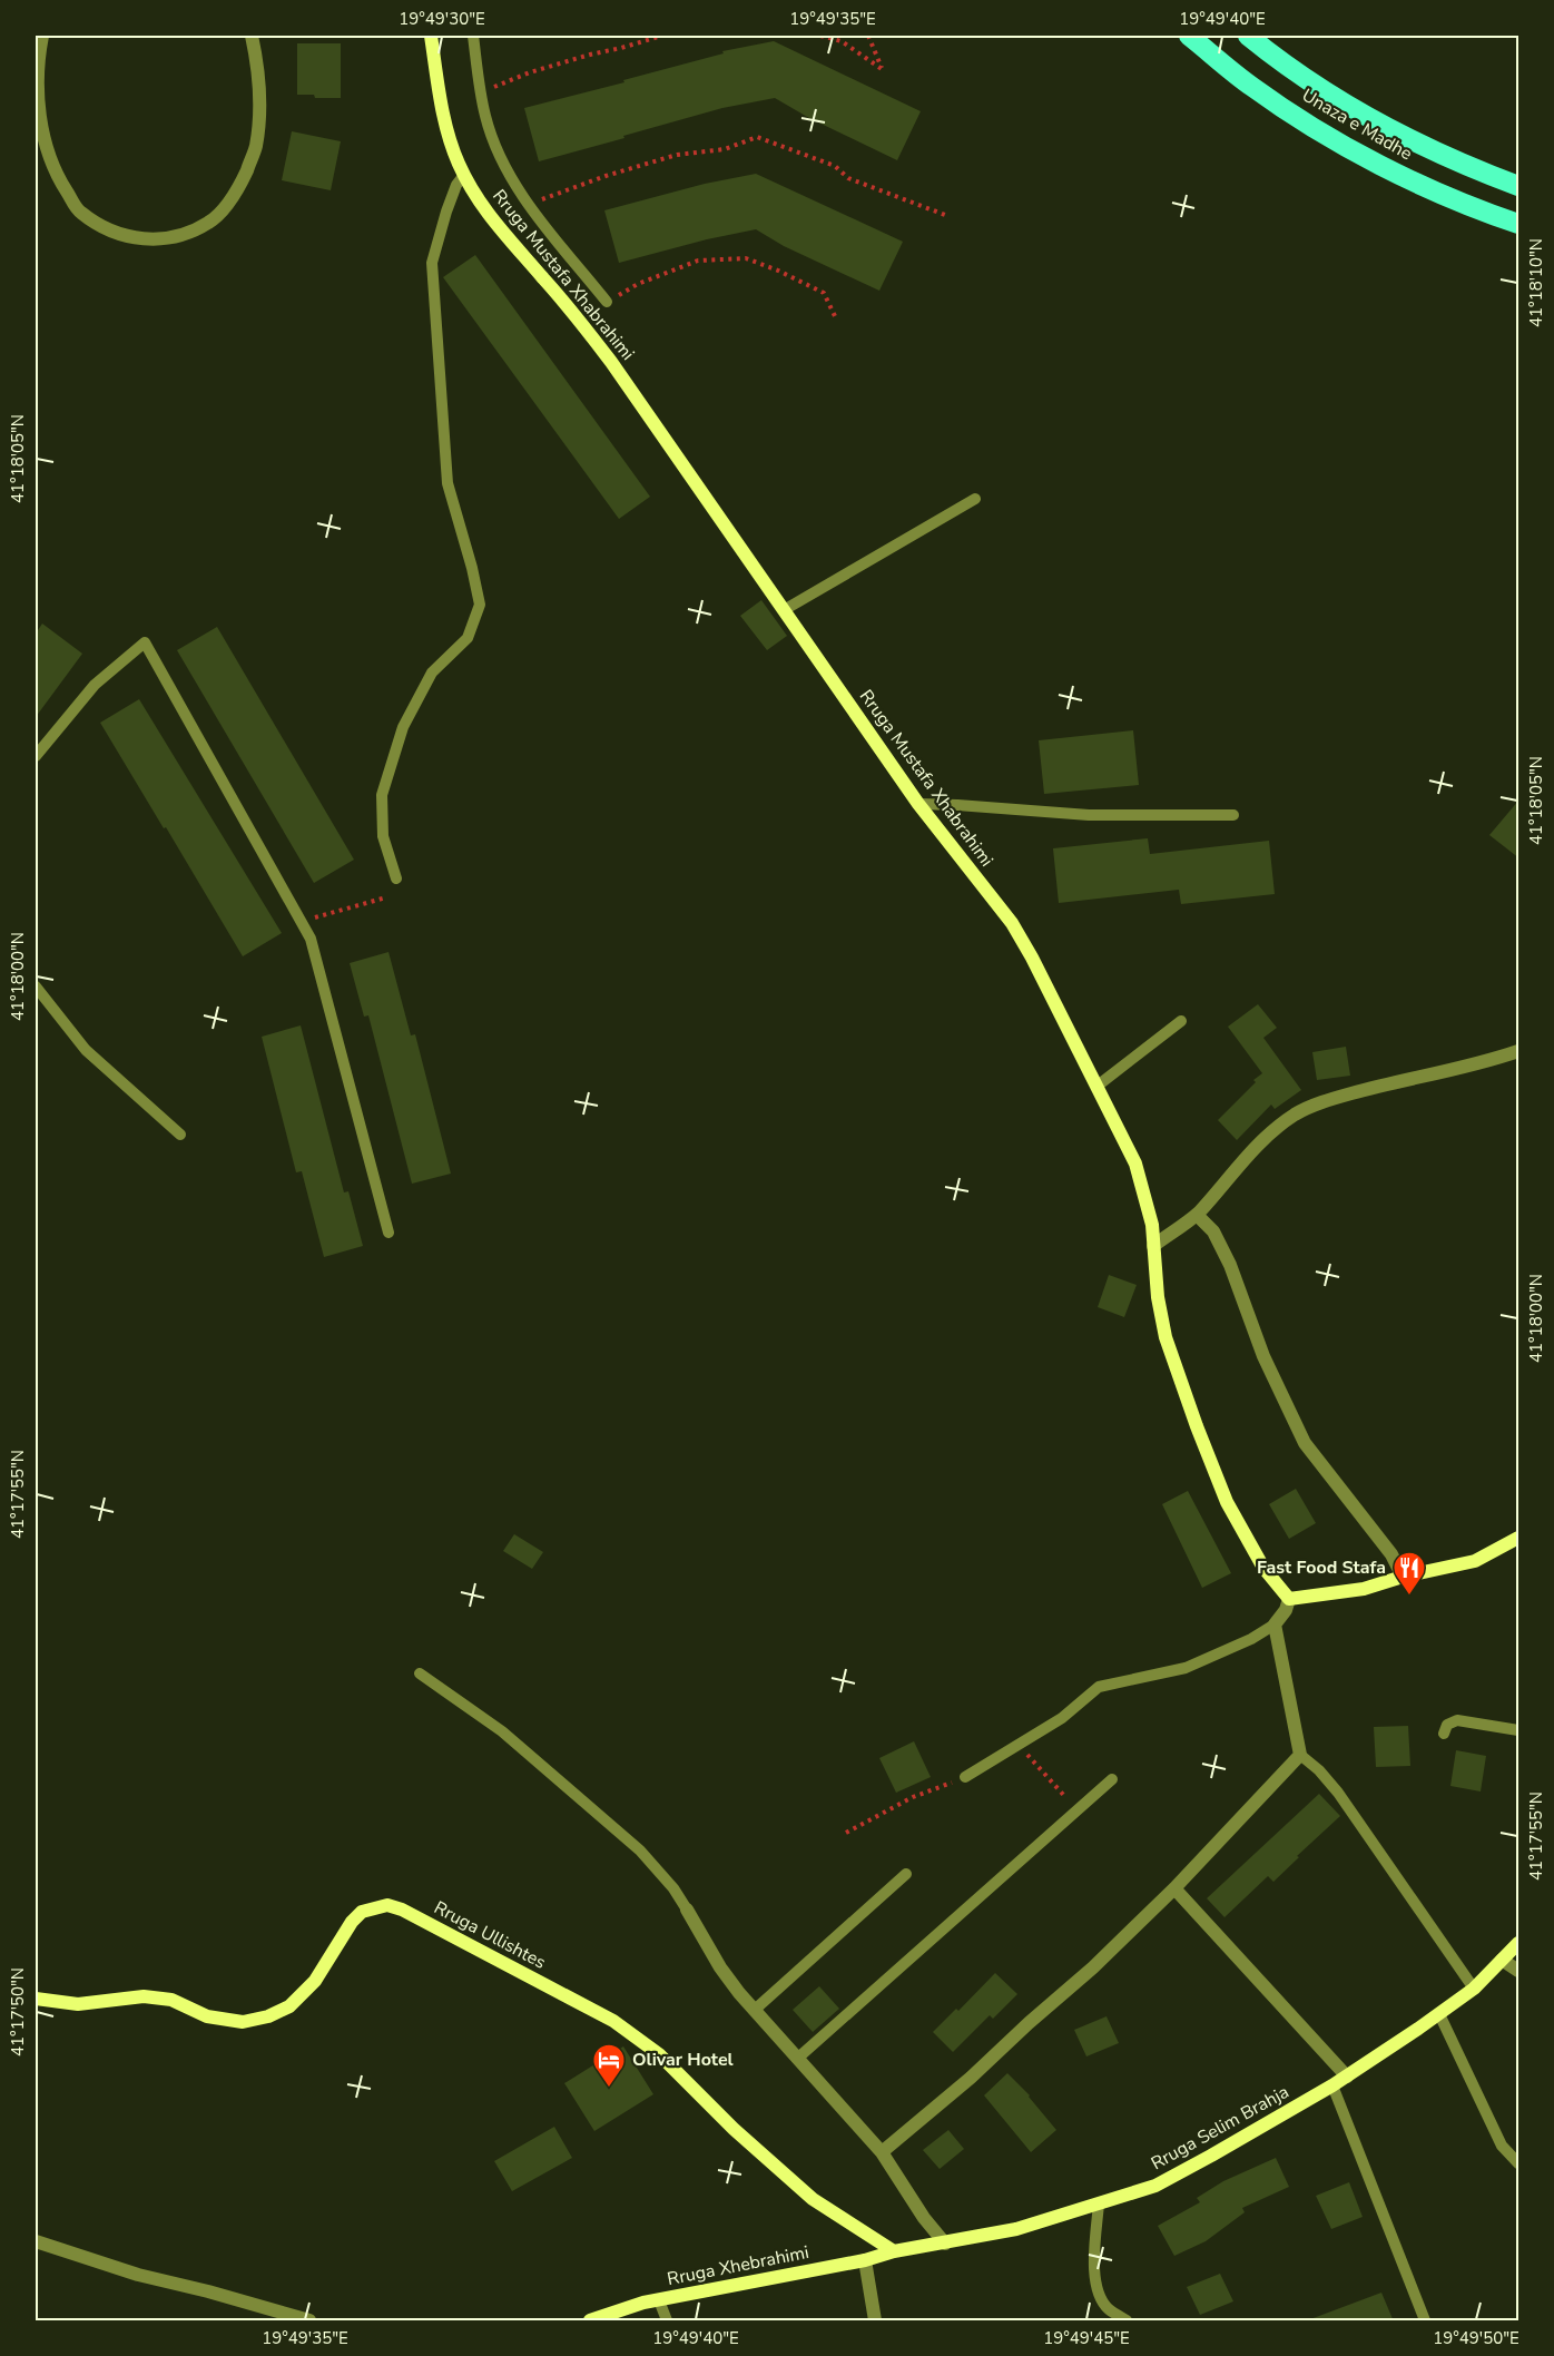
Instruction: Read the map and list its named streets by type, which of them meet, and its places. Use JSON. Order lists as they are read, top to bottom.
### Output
{
  "streets": {
    "highway": ["Unaza e Madhe"],
    "street": [
      "Rruga Mustafa Xhabrahimi",
      "Rruga Ullishtes",
      "Rruga Selim Brahja",
      "Rruga Xhebrahimi"
    ]
  },
  "crossings": [
    ["Rruga Ullishtes", "Rruga Selim Brahja"],
    ["Rruga Ullishtes", "Rruga Xhebrahimi"],
    ["Rruga Selim Brahja", "Rruga Xhebrahimi"]
  ],
  "places": {
    "restaurant": ["Fast Food Stafa"],
    "hotel": ["Olivar Hotel"]
  },
  "coordinates": [
    "19°49'30\"E",
    "19°49'35\"E",
    "19°49'40\"E",
    "41°18'10\"N",
    "41°18'05\"N",
    "41°18'00\"N",
    "41°17'55\"N",
    "41°17'50\"N",
    "19°49'45\"E",
    "19°49'50\"E"
  ]
}
